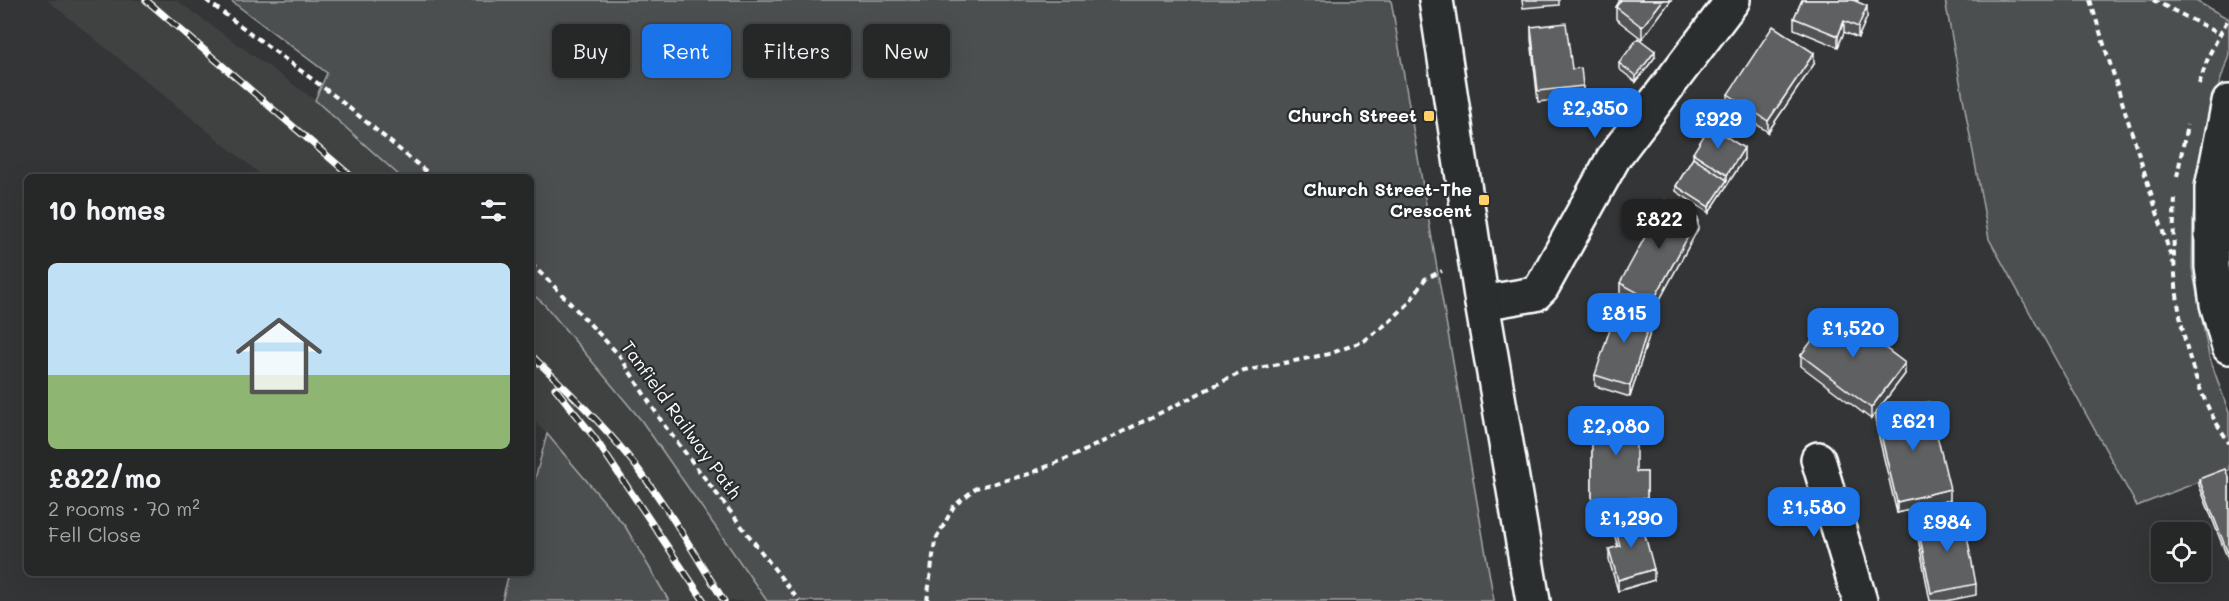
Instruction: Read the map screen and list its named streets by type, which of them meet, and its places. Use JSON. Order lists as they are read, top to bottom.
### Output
{
  "streets": {
    "path": ["Tanfield Railway Path"]
  },
  "places": {
    "transit": ["Church Street", "Church Street-The Crescent"]
  },
  "page": {
    "chip": [
      "Buy",
      "Rent",
      "Filters",
      "New"
    ],
    "price": [
      "£2,350",
      "£929",
      "£822",
      "£815",
      "£1,520",
      "£621",
      "£2,080",
      "£1,580",
      "£1,290",
      "£984"
    ],
    "heading": "10 homes",
    "list": [
      {
        "name": "£822/mo",
        "note": "2 rooms · 70 m² · Fell Close"
      }
    ]
  }
}
